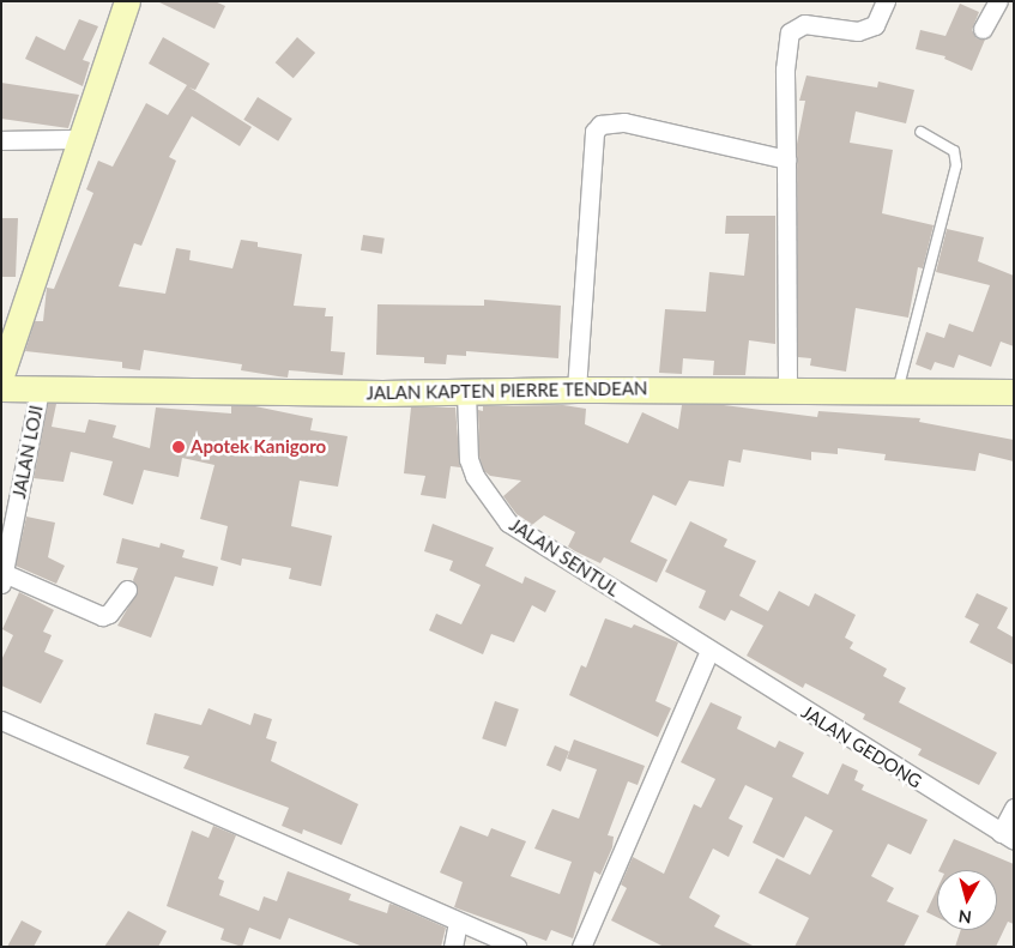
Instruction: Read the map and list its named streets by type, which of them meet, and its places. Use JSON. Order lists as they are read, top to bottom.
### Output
{
  "streets": {
    "main road": ["JALAN KAPTEN PIERRE TENDEAN"],
    "street": ["JALAN LOJI", "JALAN SENTUL", "JALAN GEDONG"]
  },
  "crossings": [
    ["JALAN KAPTEN PIERRE TENDEAN", "JALAN LOJI"],
    ["JALAN KAPTEN PIERRE TENDEAN", "JALAN SENTUL"],
    ["JALAN SENTUL", "JALAN GEDONG"]
  ],
  "places": ["Apotek Kanigoro"],
  "north": "bottom"
}
